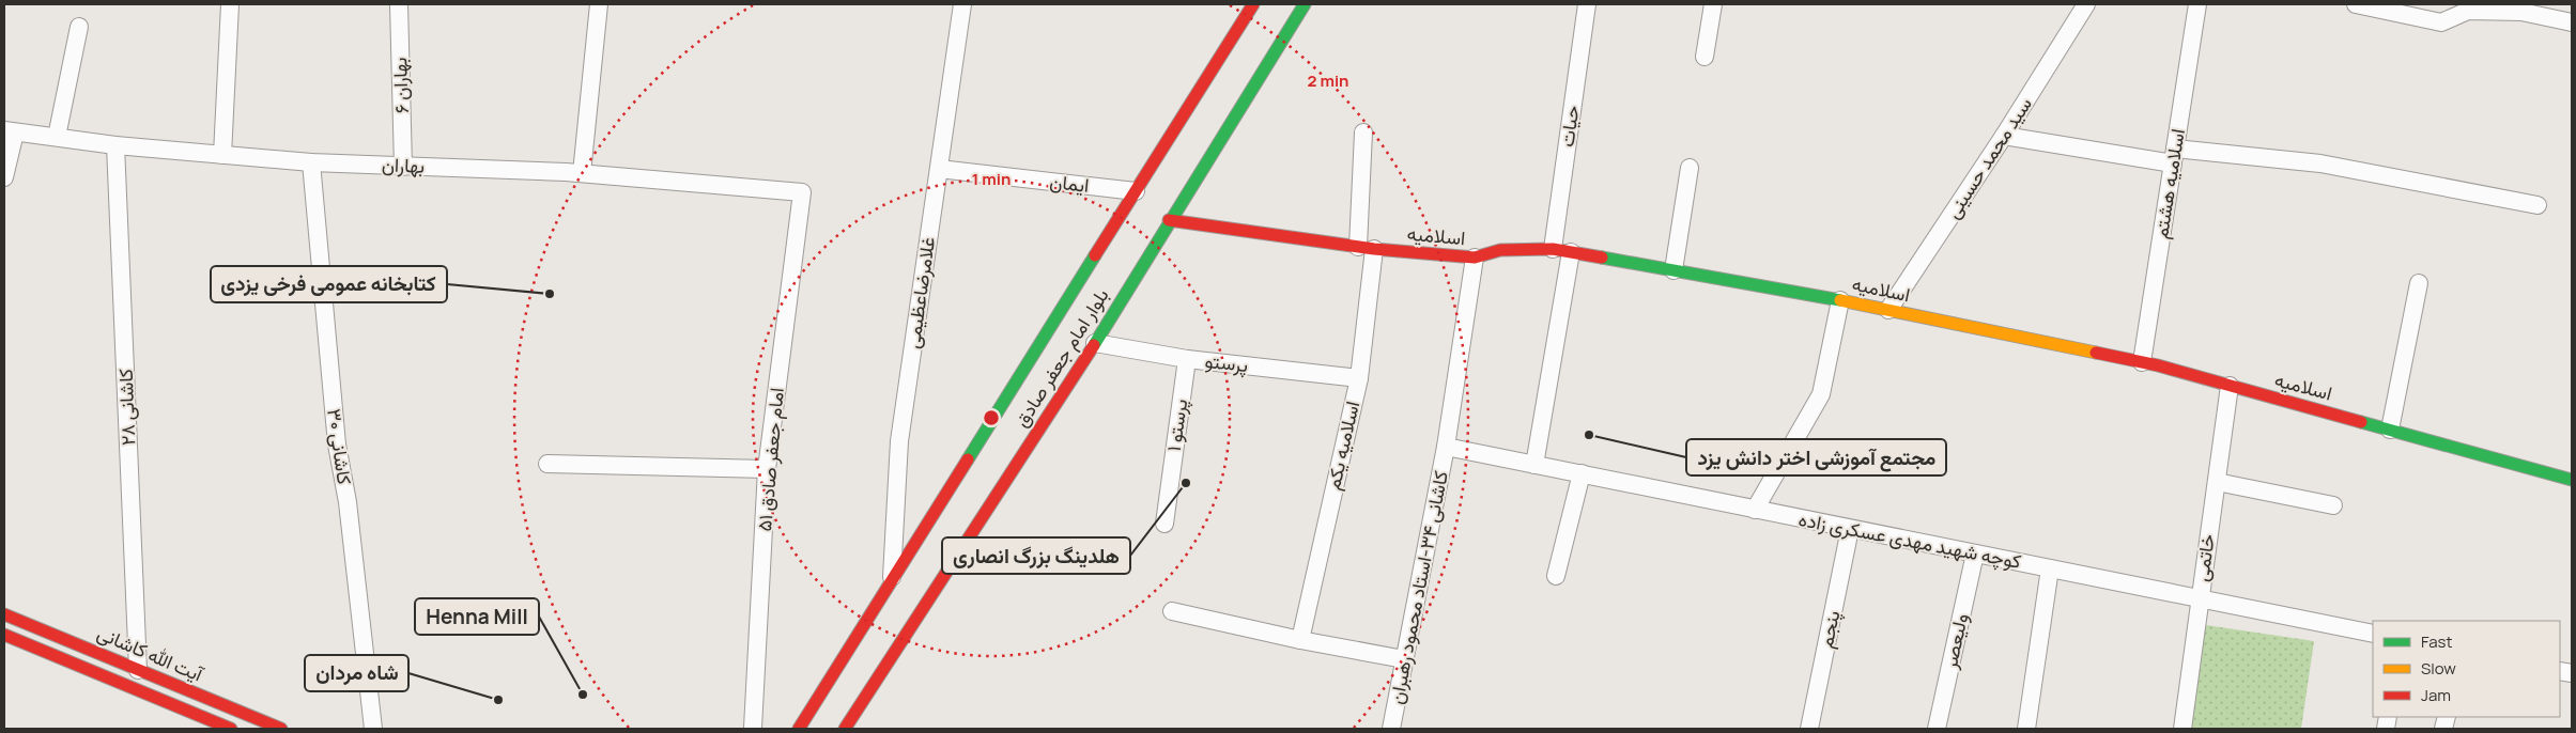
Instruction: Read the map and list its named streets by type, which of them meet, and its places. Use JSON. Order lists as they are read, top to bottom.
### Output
{
  "streets": {
    "main road": ["اسلامیه", "بلوار امام جعفر صادق", "آیت الله کاشانی"],
    "street": [
      "بهاران ۶",
      "حیات",
      "سید محمد حسینی",
      "بهاران",
      "ایمان",
      "اسلامیه هشتم",
      "غلامرضاعظیمی",
      "پرستو",
      "کاشانی ۲۸",
      "پرستو ۱",
      "اسلامیه یکم",
      "کاشانی ۳۰",
      "امام جعفر صادق ۵۱",
      "کوچه شهید مهدی عسکری زاده",
      "خاتمی",
      "کاشانی ۳۴-استاد محمود رهبران",
      "پنجم",
      "ولیعصر"
    ]
  },
  "crossings": [
    ["بهاران ۶", "بهاران"],
    ["حیات", "اسلامیه"],
    ["سید محمد حسینی", "اسلامیه"],
    ["بهاران", "کاشانی ۲۸"],
    ["بهاران", "کاشانی ۳۰"],
    ["بهاران", "امام جعفر صادق ۵۱"],
    ["ایمان", "غلامرضاعظیمی"],
    ["ایمان", "بلوار امام جعفر صادق"],
    ["اسلامیه هشتم", "اسلامیه"],
    ["اسلامیه", "بلوار امام جعفر صادق"],
    ["اسلامیه", "اسلامیه یکم"],
    ["اسلامیه", "خاتمی"],
    ["اسلامیه", "کاشانی ۳۴-استاد محمود رهبران"],
    ["غلامرضاعظیمی", "بلوار امام جعفر صادق"],
    ["بلوار امام جعفر صادق", "پرستو"],
    ["پرستو", "پرستو ۱"],
    ["پرستو", "اسلامیه یکم"],
    ["کاشانی ۲۸", "آیت الله کاشانی"],
    ["کوچه شهید مهدی عسکری زاده", "خاتمی"],
    ["کوچه شهید مهدی عسکری زاده", "کاشانی ۳۴-استاد محمود رهبران"],
    ["کوچه شهید مهدی عسکری زاده", "پنجم"],
    ["کوچه شهید مهدی عسکری زاده", "ولیعصر"]
  ],
  "places": [
    "کتابخانه عمومی فرخی یزدی",
    "مجتمع آموزشی اختر دانش یزد",
    "هلدینگ بزرگ انصاری",
    "Henna Mill",
    "شاه مردان"
  ],
  "legend": ["Fast", "Slow", "Jam"],
  "rings": ["2 min", "1 min"]
}
